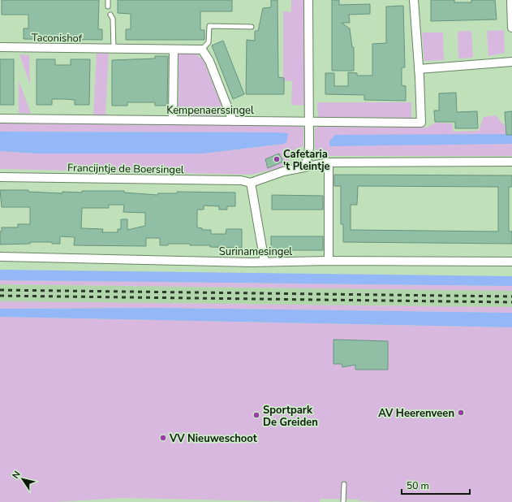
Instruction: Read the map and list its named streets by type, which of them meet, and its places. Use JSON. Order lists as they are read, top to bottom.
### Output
{
  "streets": {
    "street": [
      "Taconishof",
      "Kempenaerssingel",
      "Francijntje de Boersingel",
      "Surinamesingel"
    ]
  },
  "places": [
    "Cafetaria 't Pleintje",
    "AV Heerenveen",
    "Sportpark De Greiden",
    "VV Nieuweschoot"
  ],
  "scale_bar": "50 m",
  "north": "top left"
}
